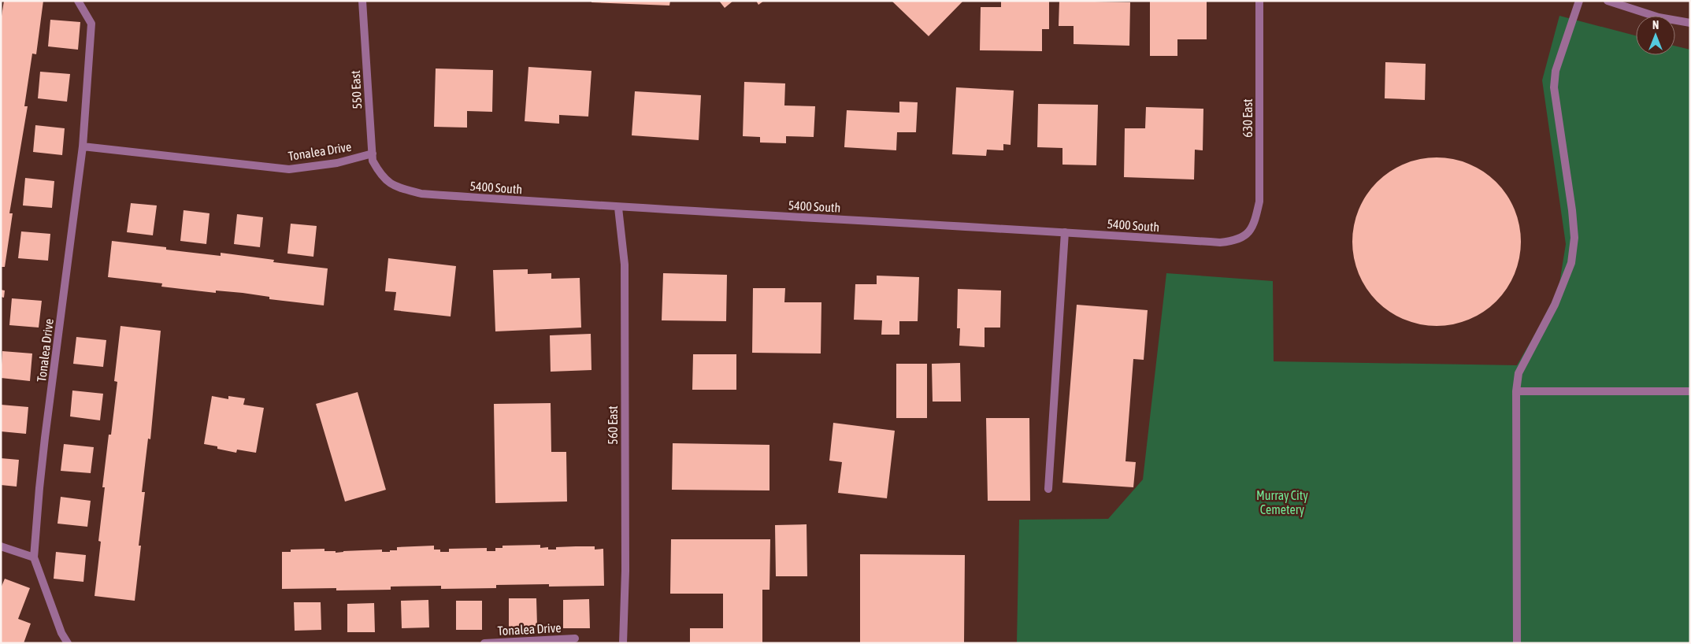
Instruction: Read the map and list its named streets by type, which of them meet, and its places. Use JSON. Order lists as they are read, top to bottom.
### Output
{
  "streets": {
    "street": [
      "550 East",
      "630 East",
      "Tonalea Drive",
      "5400 South",
      "560 East"
    ]
  },
  "crossings": [
    ["550 East", "Tonalea Drive"],
    ["550 East", "5400 South"],
    ["630 East", "5400 South"],
    ["5400 South", "560 East"]
  ],
  "parks": ["Murray City Cemetery"],
  "north": "top"
}
